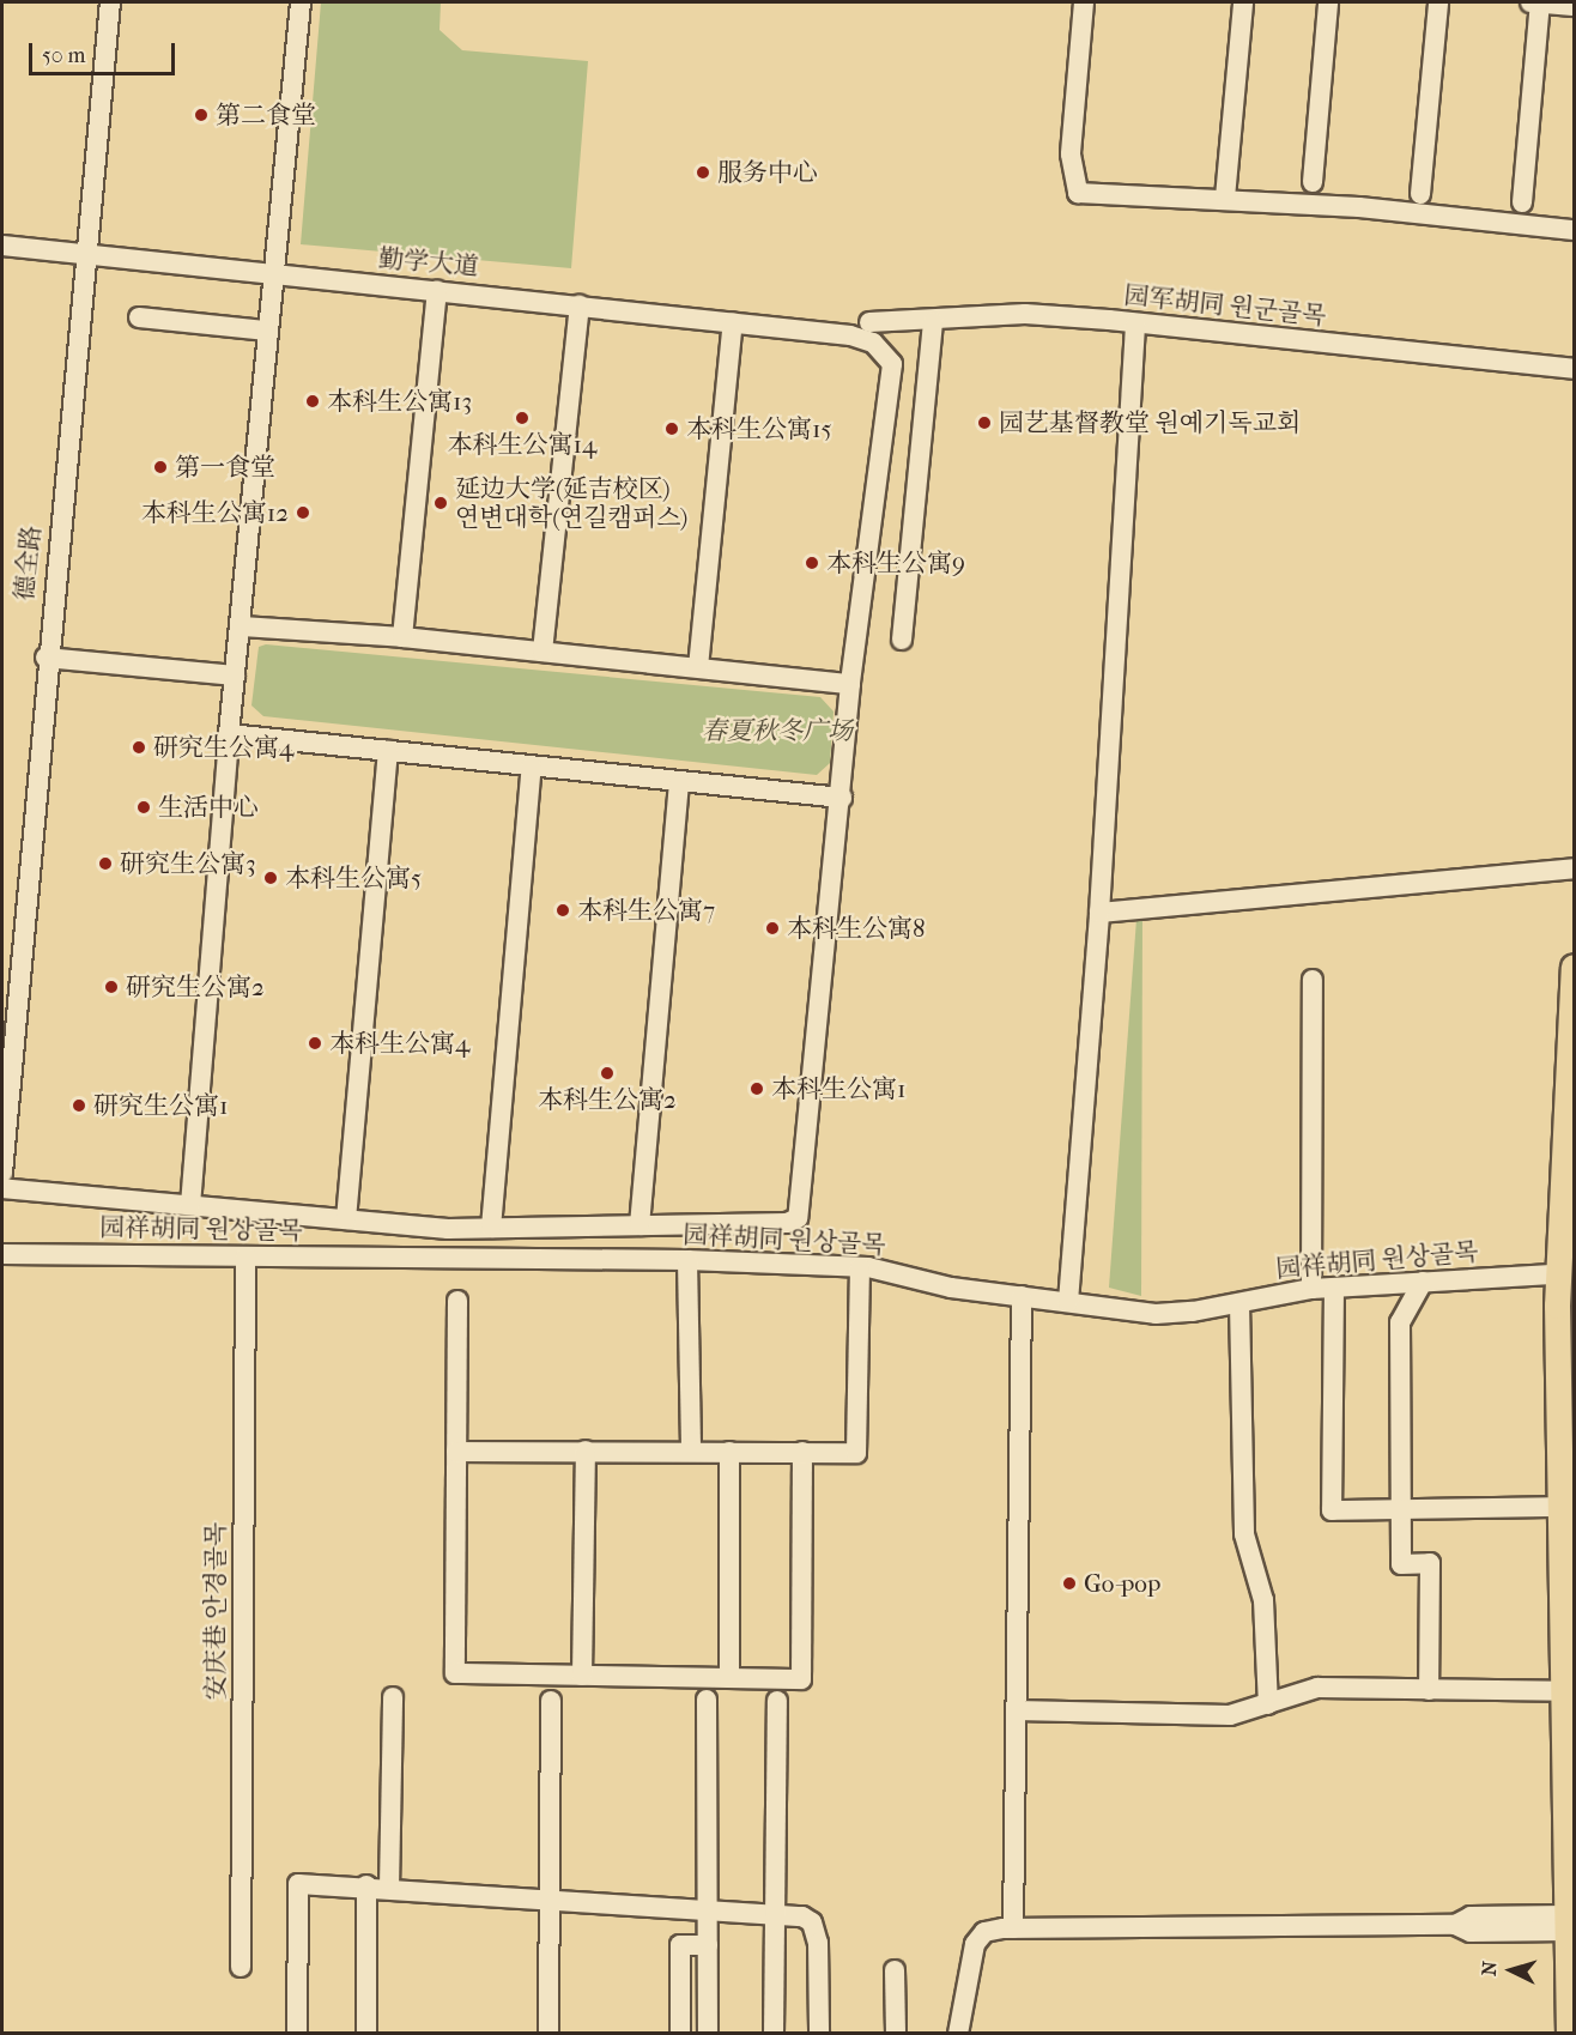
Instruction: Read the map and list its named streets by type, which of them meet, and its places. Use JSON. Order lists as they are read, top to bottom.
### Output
{
  "streets": {
    "street": [
      "勤学大道",
      "园军胡同 원군골목",
      "德全路",
      "园祥胡同 원상골목",
      "安庆巷 안경골목"
    ]
  },
  "crossings": [
    ["勤学大道", "德全路"],
    ["园祥胡同 원상골목", "安庆巷 안경골목"]
  ],
  "parks": ["春夏秋冬广场"],
  "places": [
    "第二食堂",
    "服务中心",
    "本科生公寓13",
    "本科生公寓14",
    "园艺基督教堂 원예기독교회",
    "本科生公寓15",
    "第一食堂",
    "延边大学(延吉校区) 연변대학(연길캠퍼스)",
    "本科生公寓12",
    "本科生公寓9",
    "研究生公寓4",
    "生活中心",
    "研究生公寓3",
    "本科生公寓5",
    "本科生公寓7",
    "本科生公寓8",
    "研究生公寓2",
    "本科生公寓4",
    "本科生公寓2",
    "本科生公寓1",
    "研究生公寓1",
    "Go-pop"
  ],
  "scale_bar": "50 m",
  "north": "left"
}
